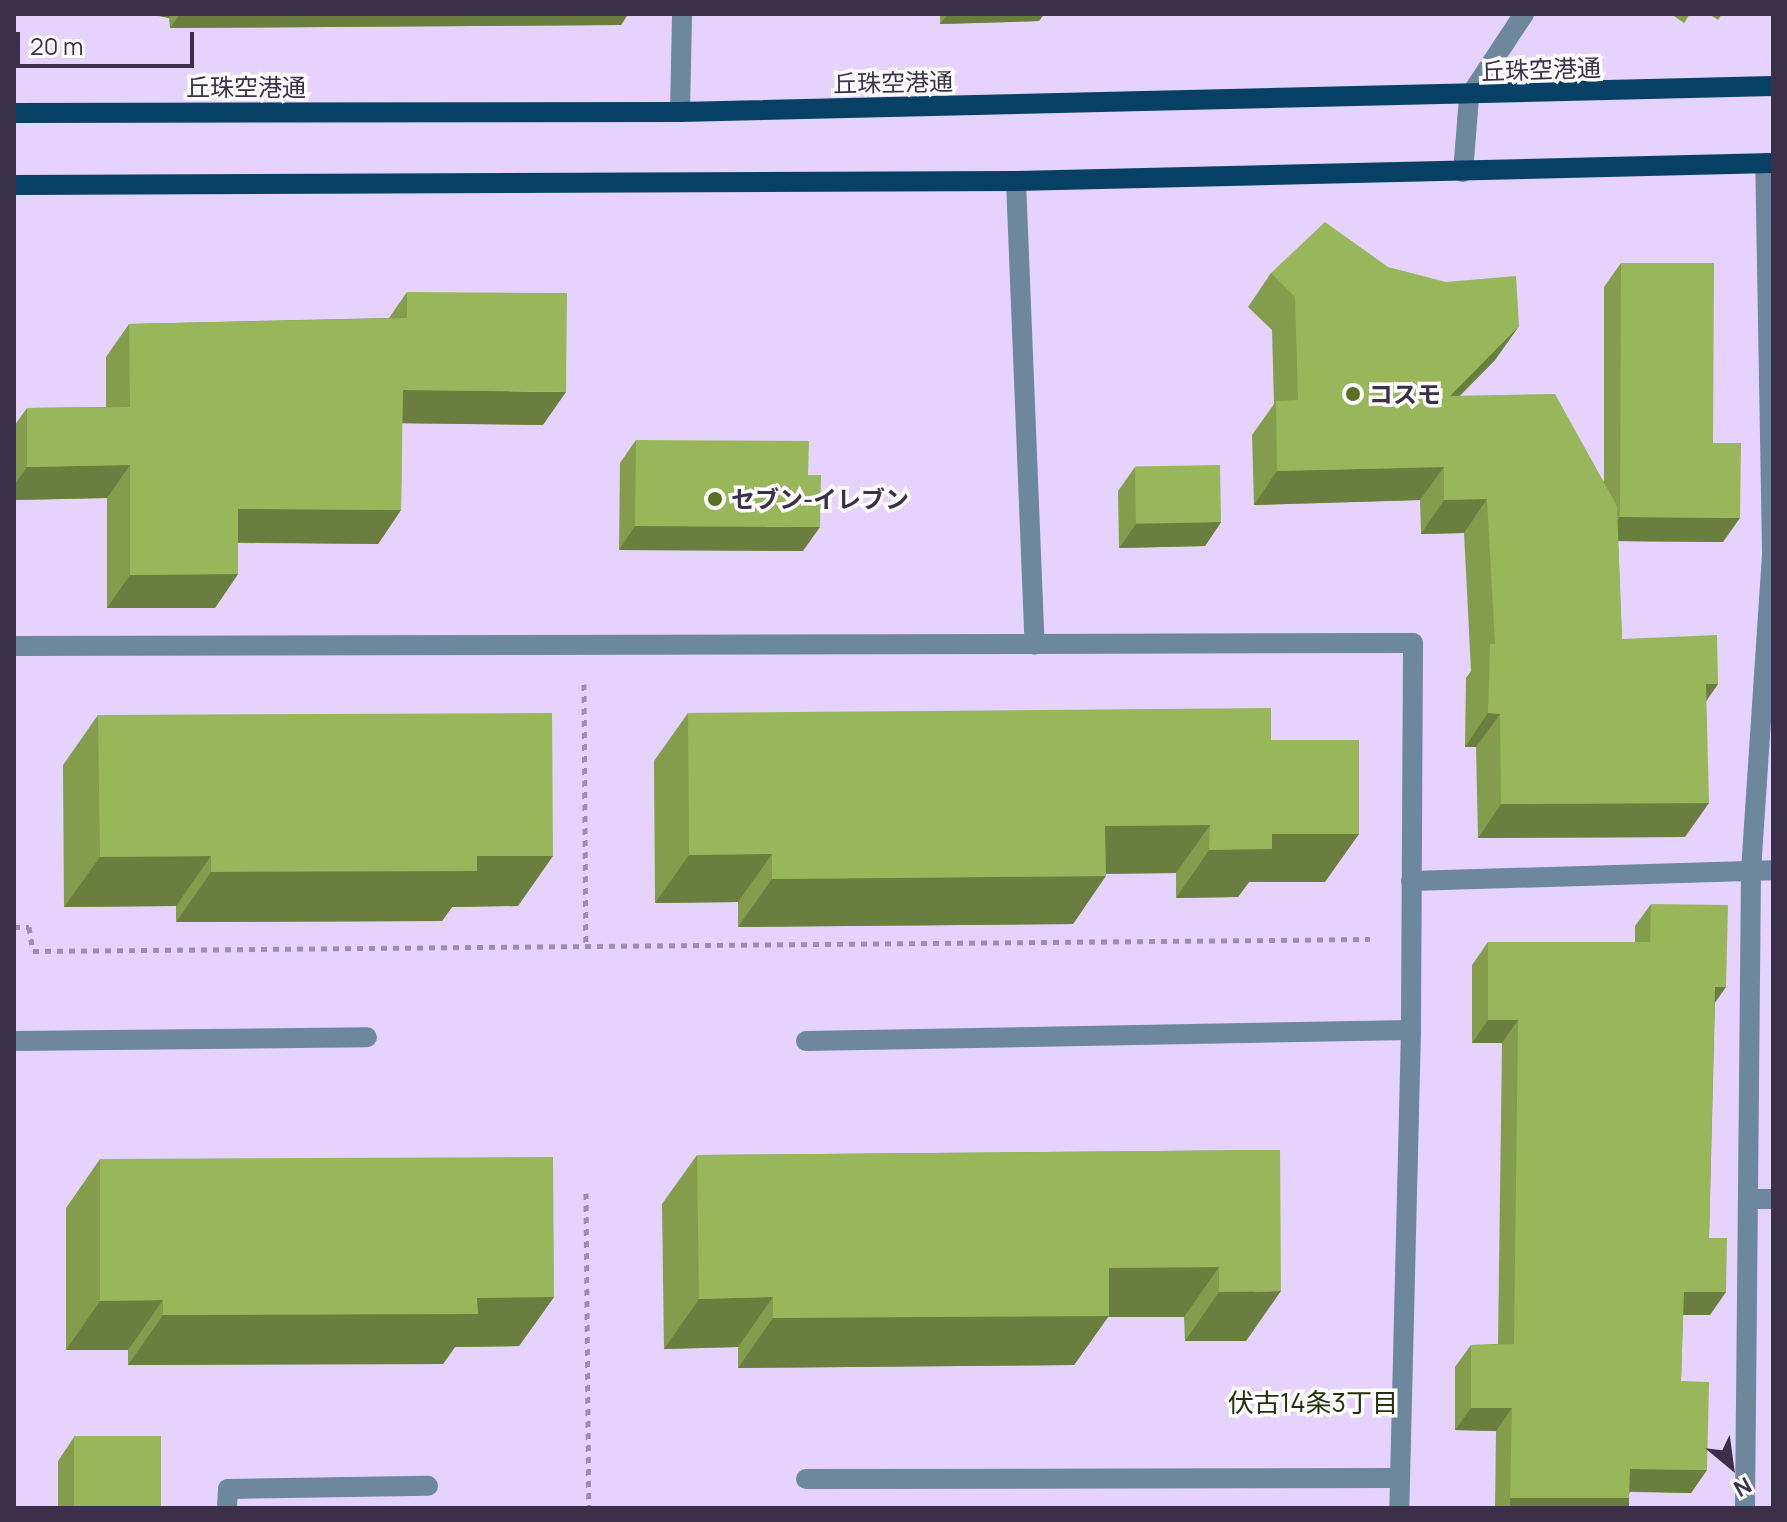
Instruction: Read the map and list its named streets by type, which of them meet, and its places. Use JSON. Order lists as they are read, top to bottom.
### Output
{
  "streets": {
    "main road": ["丘珠空港通"]
  },
  "districts": ["伏古14条3丁目"],
  "places": ["コスモ", "セブン-イレブン"],
  "scale_bar": "20 m",
  "north": "bottom right"
}
